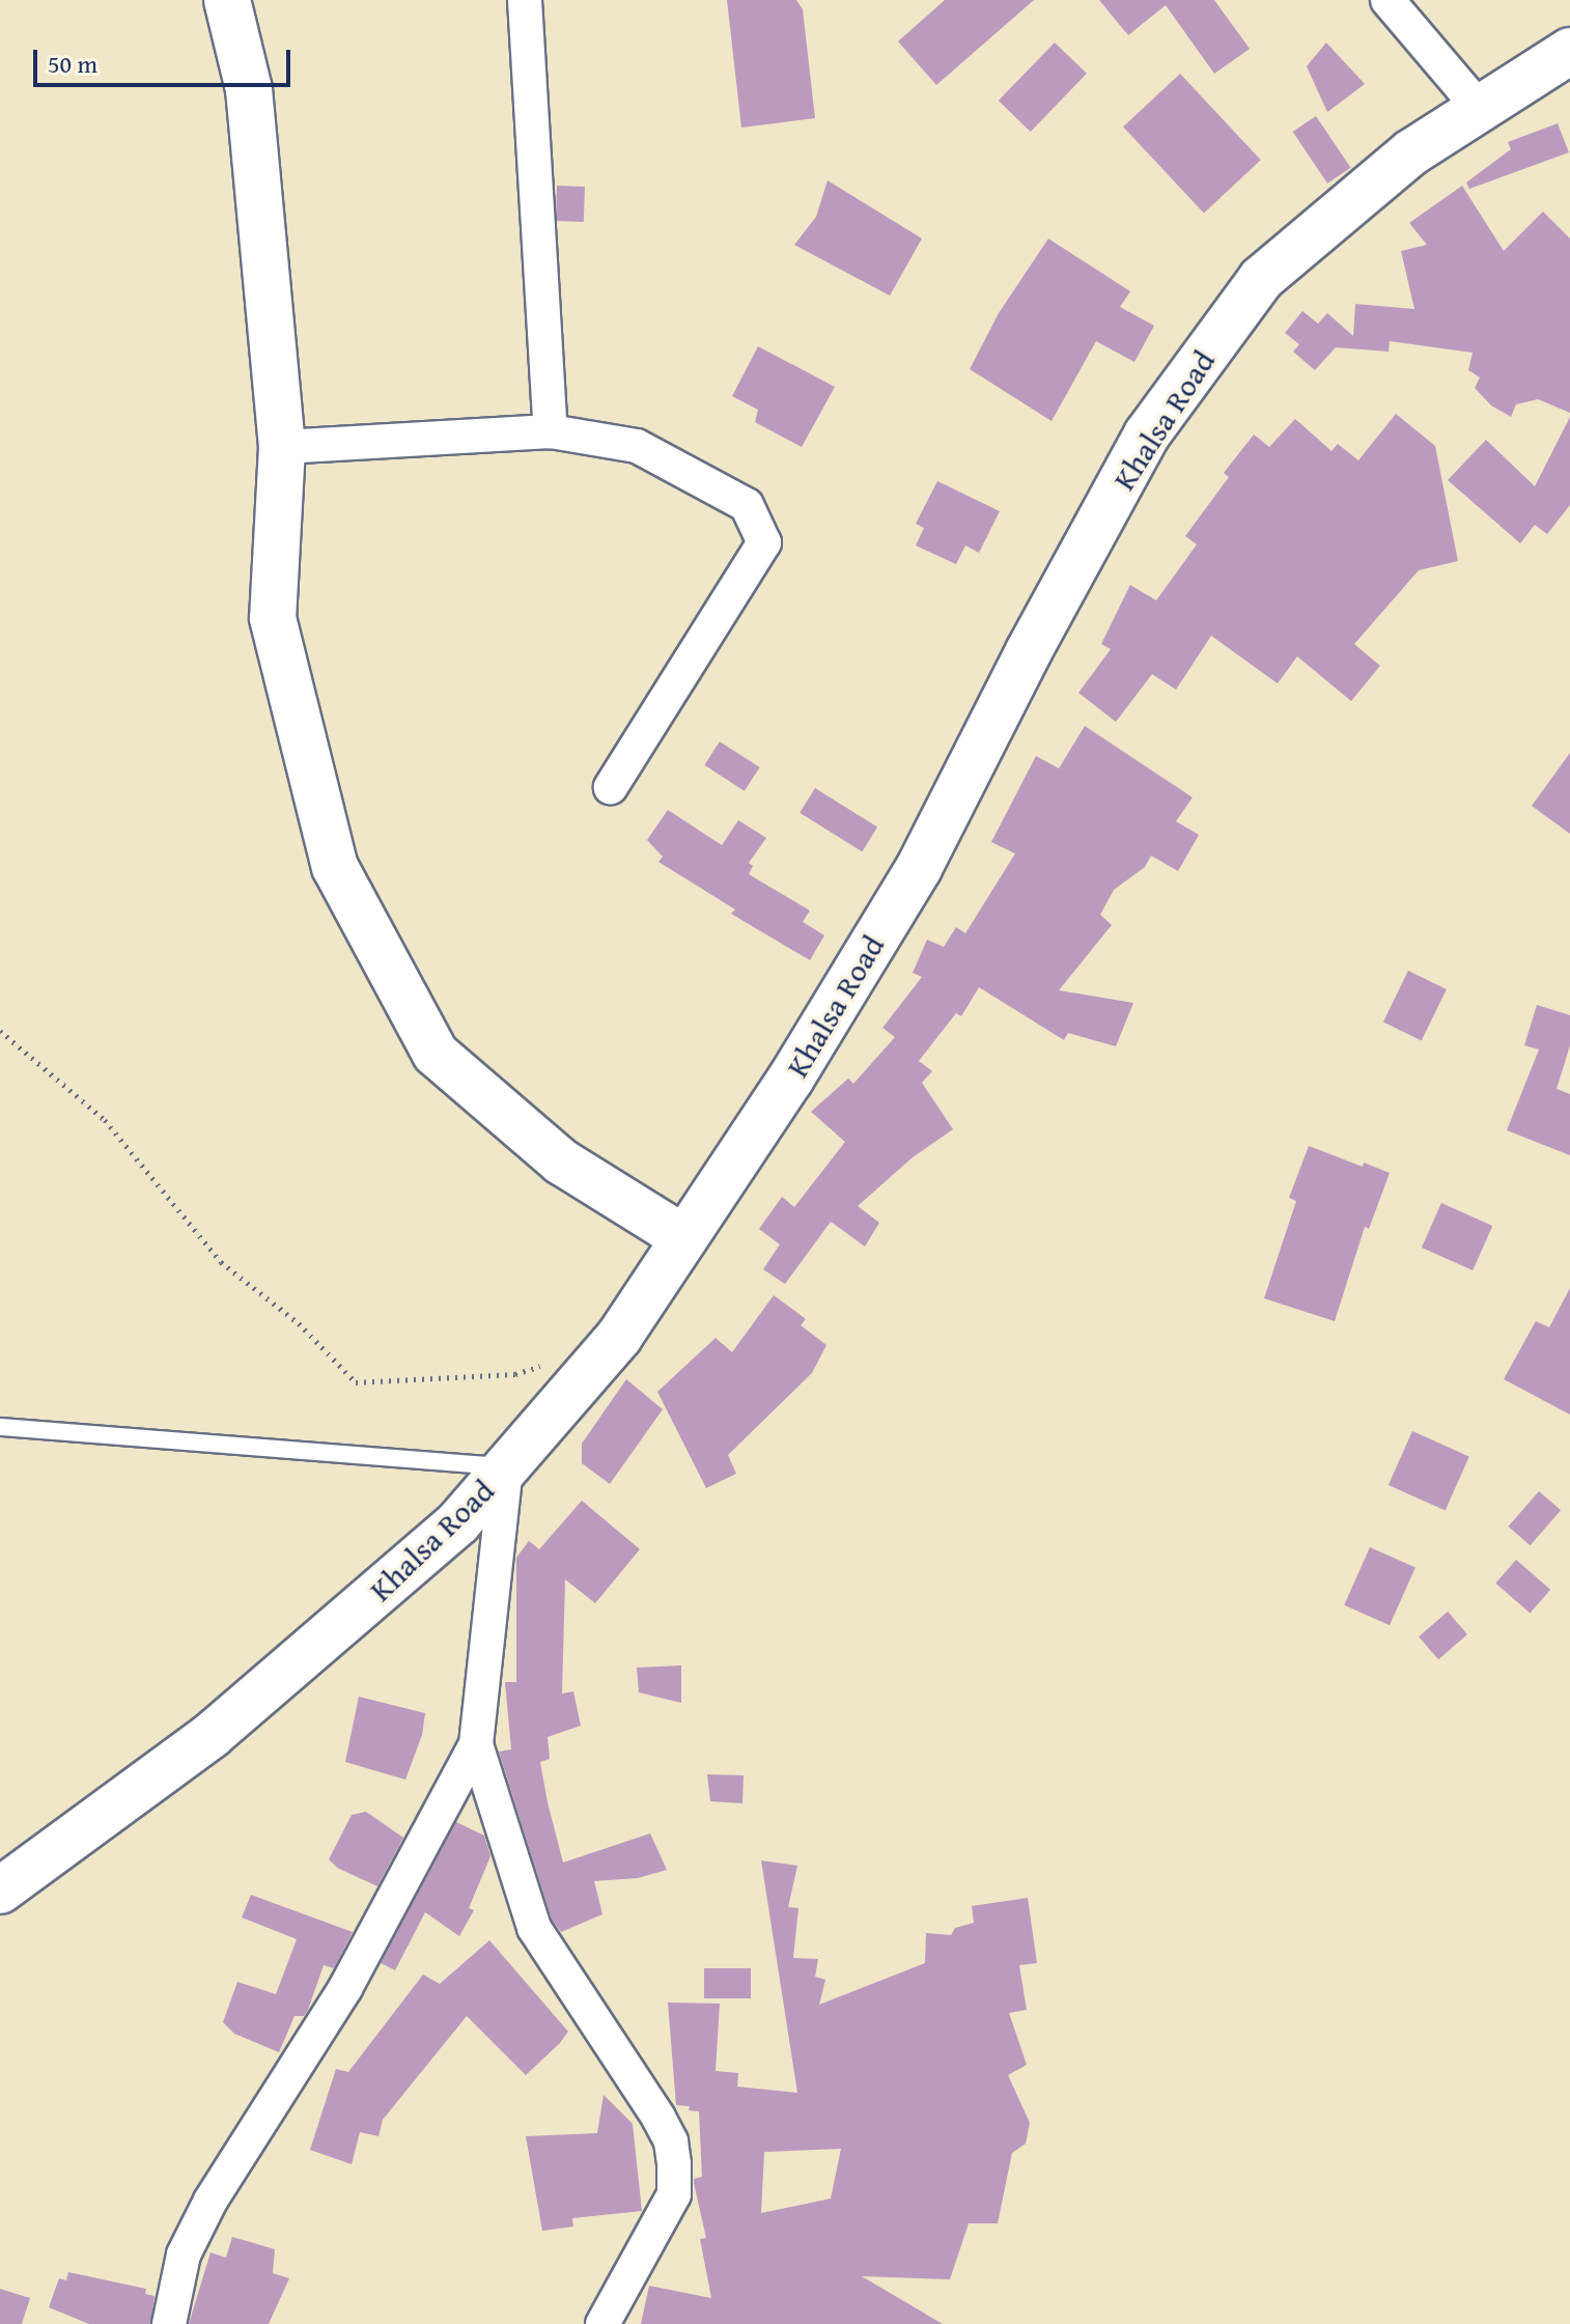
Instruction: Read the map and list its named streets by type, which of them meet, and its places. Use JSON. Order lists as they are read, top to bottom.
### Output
{
  "streets": {
    "main road": ["Khalsa Road"]
  },
  "scale_bar": "50 m"
}
